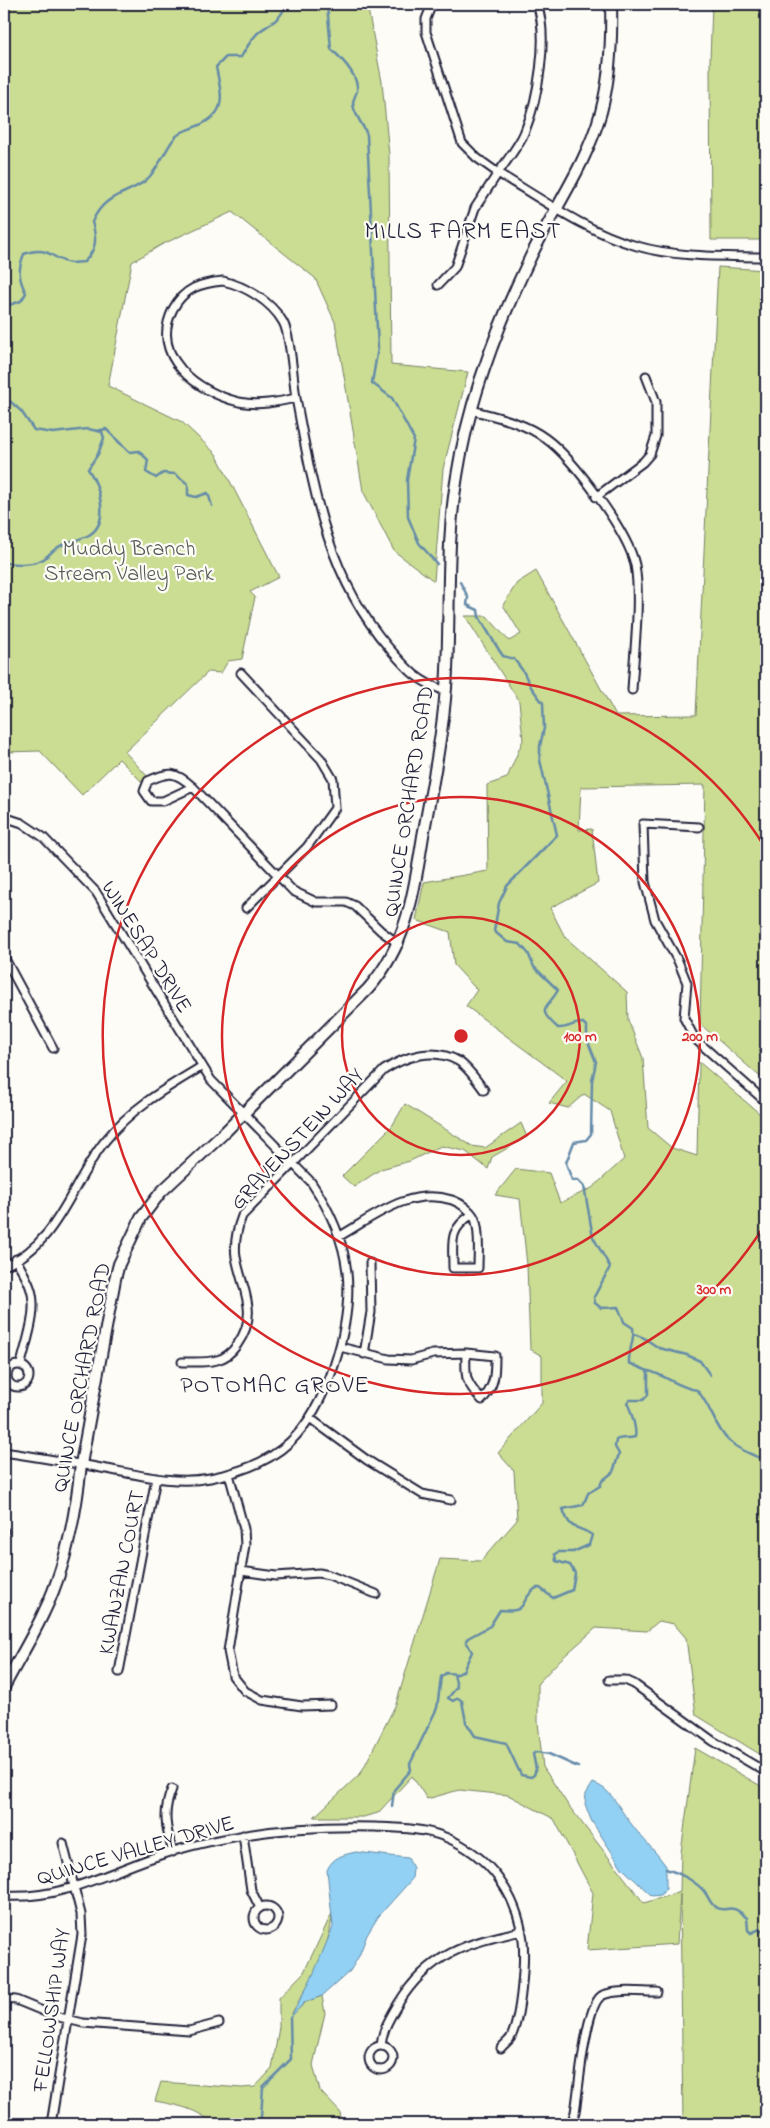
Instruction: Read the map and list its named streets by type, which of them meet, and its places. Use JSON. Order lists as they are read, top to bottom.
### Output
{
  "streets": {
    "street": [
      "QUINCE ORCHARD ROAD",
      "WINESAP DRIVE",
      "GRAVENSTEIN WAY",
      "KWANZAN COURT",
      "QUINCE VALLEY DRIVE",
      "FELLOWSHIP WAY"
    ]
  },
  "crossings": [
    ["QUINCE ORCHARD ROAD", "WINESAP DRIVE"],
    ["WINESAP DRIVE", "GRAVENSTEIN WAY"],
    ["WINESAP DRIVE", "KWANZAN COURT"],
    ["QUINCE VALLEY DRIVE", "FELLOWSHIP WAY"]
  ],
  "districts": ["MILLS FARM EAST", "POTOMAC GROVE"],
  "parks": ["Muddy Branch Stream Valley Park"],
  "rings": ["100 m", "200 m", "300 m"]
}
